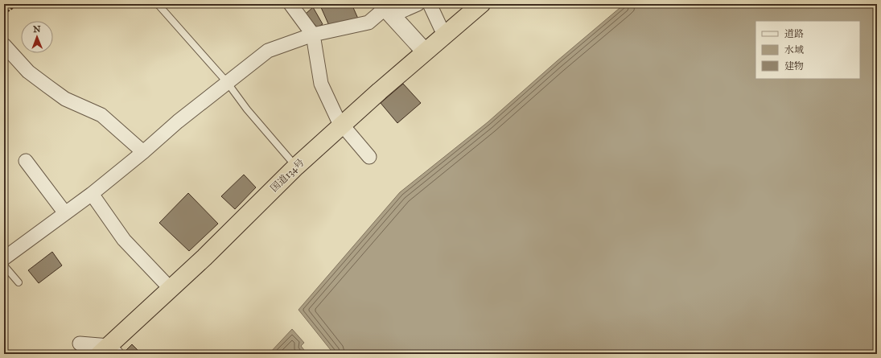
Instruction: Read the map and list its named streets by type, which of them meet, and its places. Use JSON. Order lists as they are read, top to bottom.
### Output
{
  "streets": {
    "highway": ["国道134号"]
  },
  "legend": ["道路", "水域", "建物"],
  "north": "top"
}
